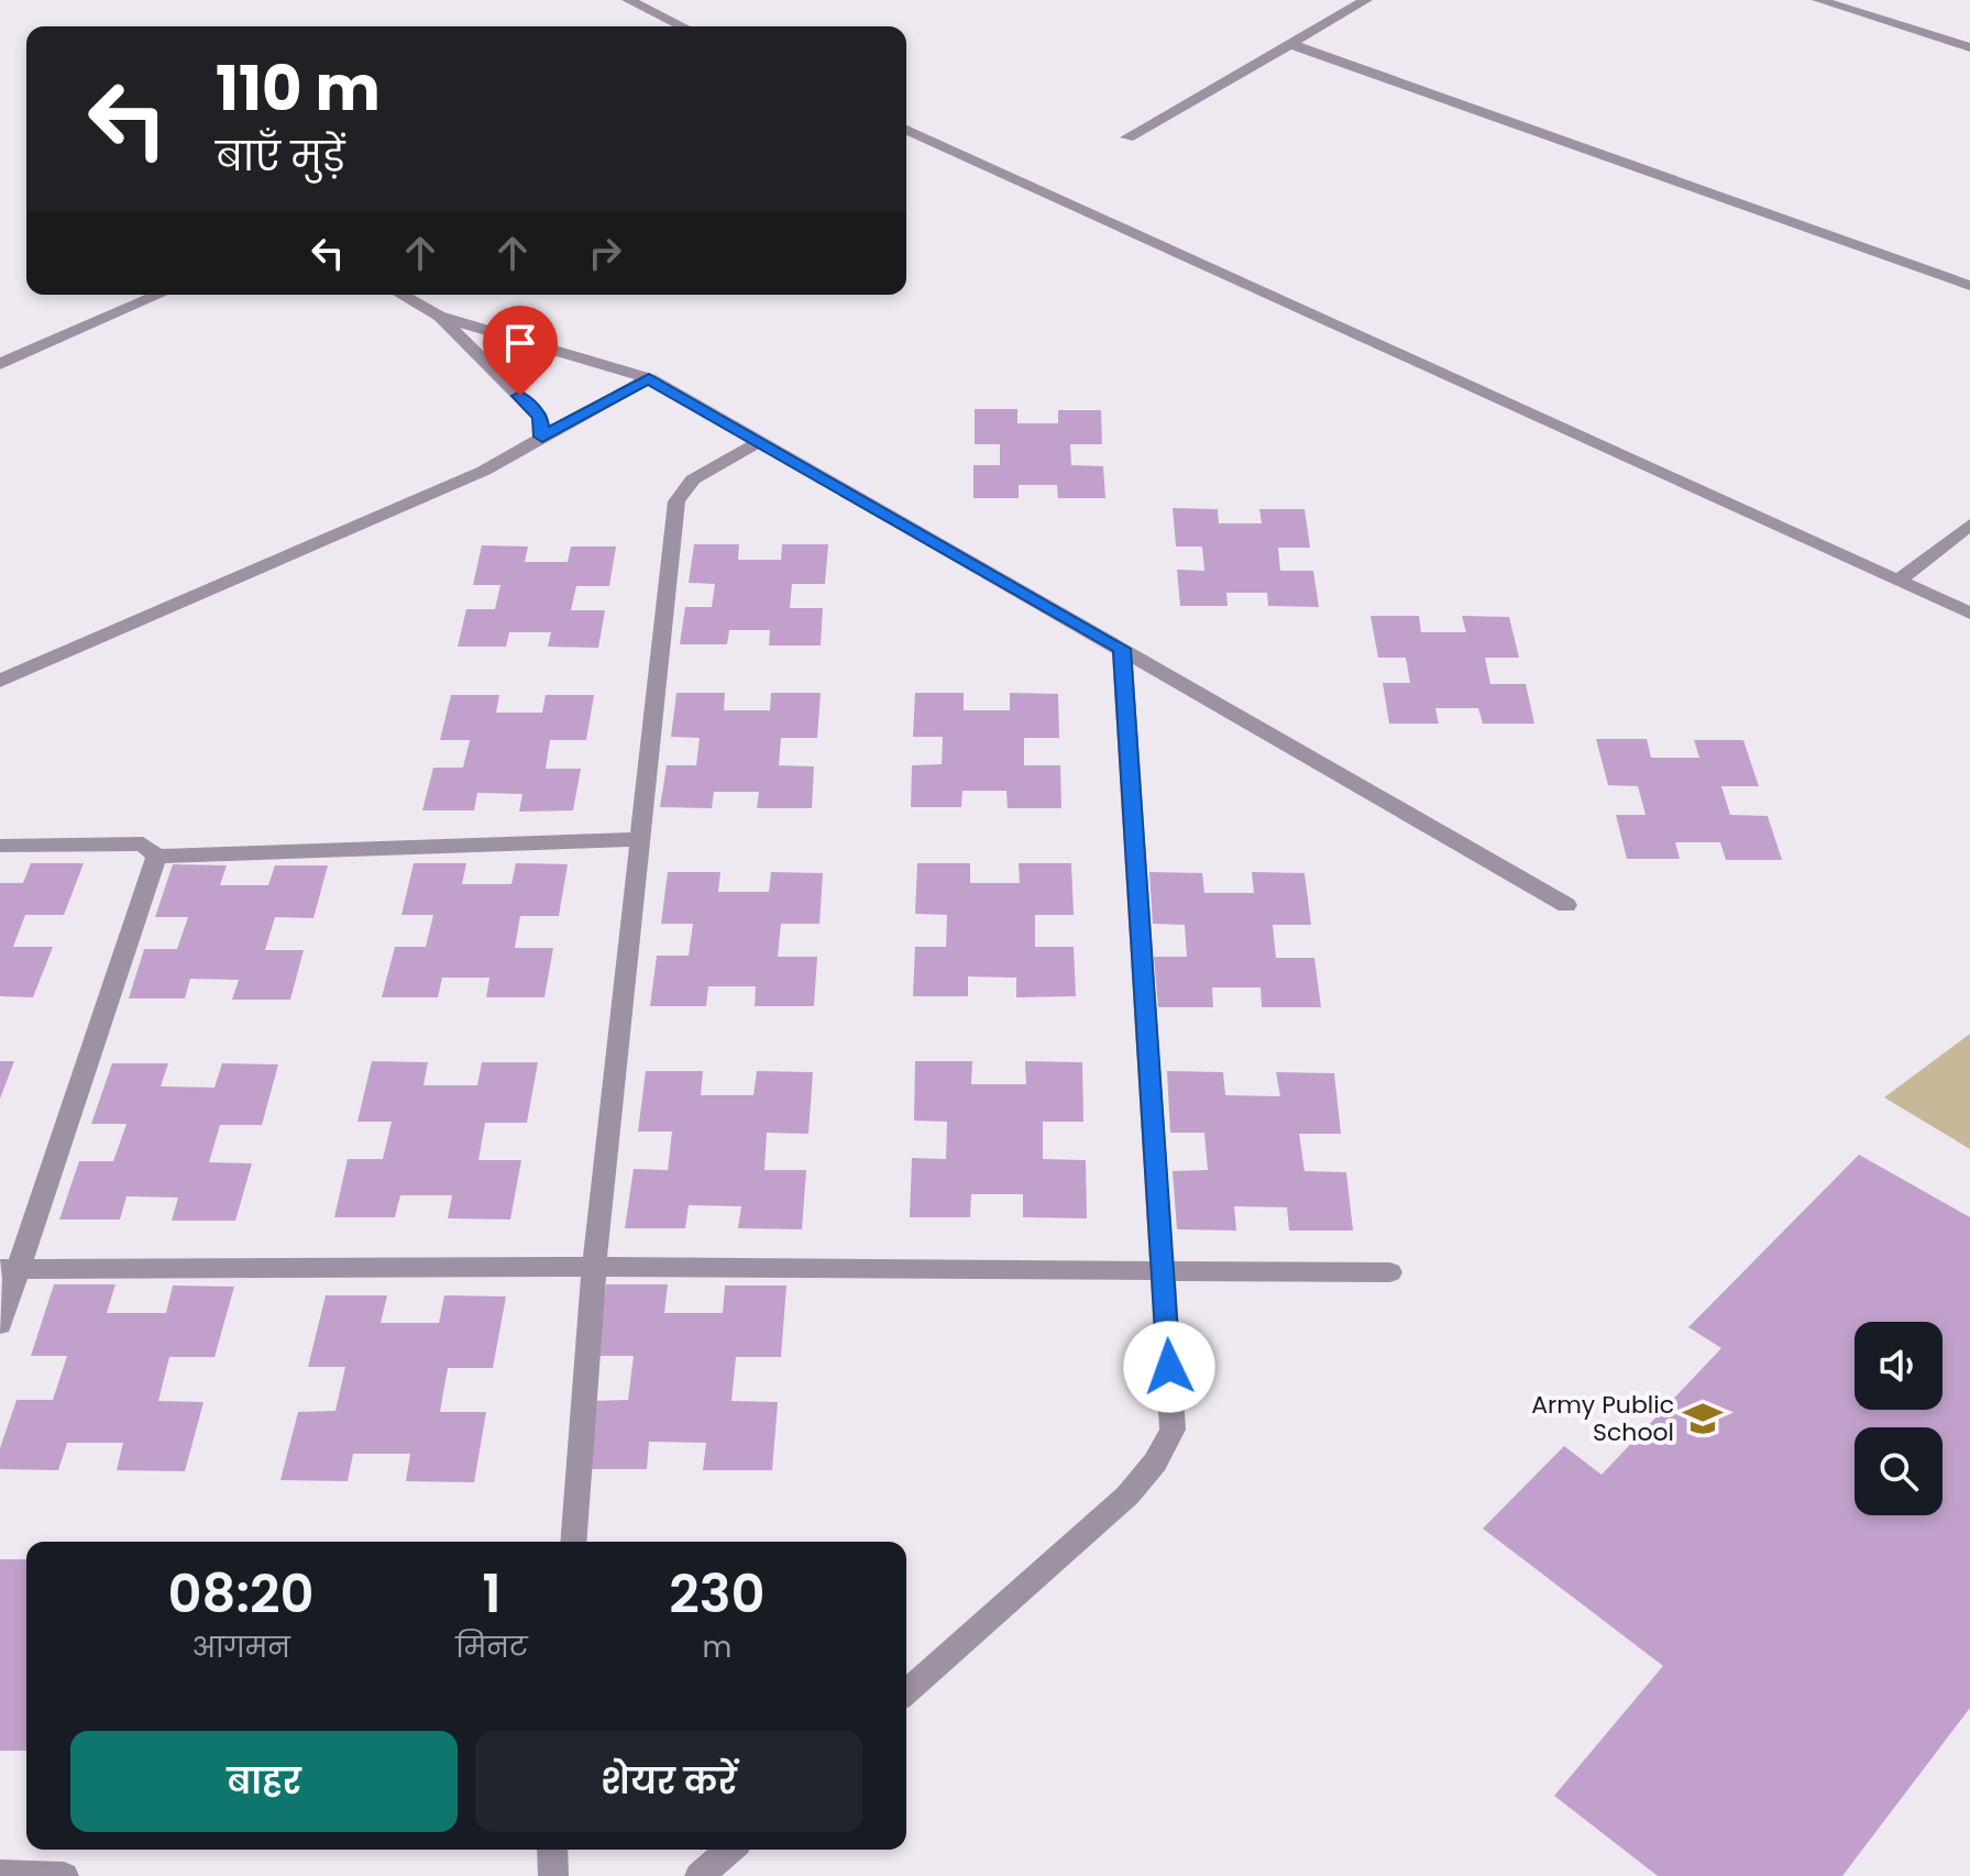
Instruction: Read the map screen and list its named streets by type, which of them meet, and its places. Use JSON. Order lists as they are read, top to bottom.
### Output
{
  "places": {
    "school or university": ["Army Public School"]
  },
  "page": {
    "turn": ["110 m", "बाएँ मुड़ें"],
    "eta": [
      "08:20",
      "आगमन",
      "1",
      "मिनट",
      "230",
      "m"
    ],
    "buttons": ["बाहर", "शेयर करें"]
  }
}
